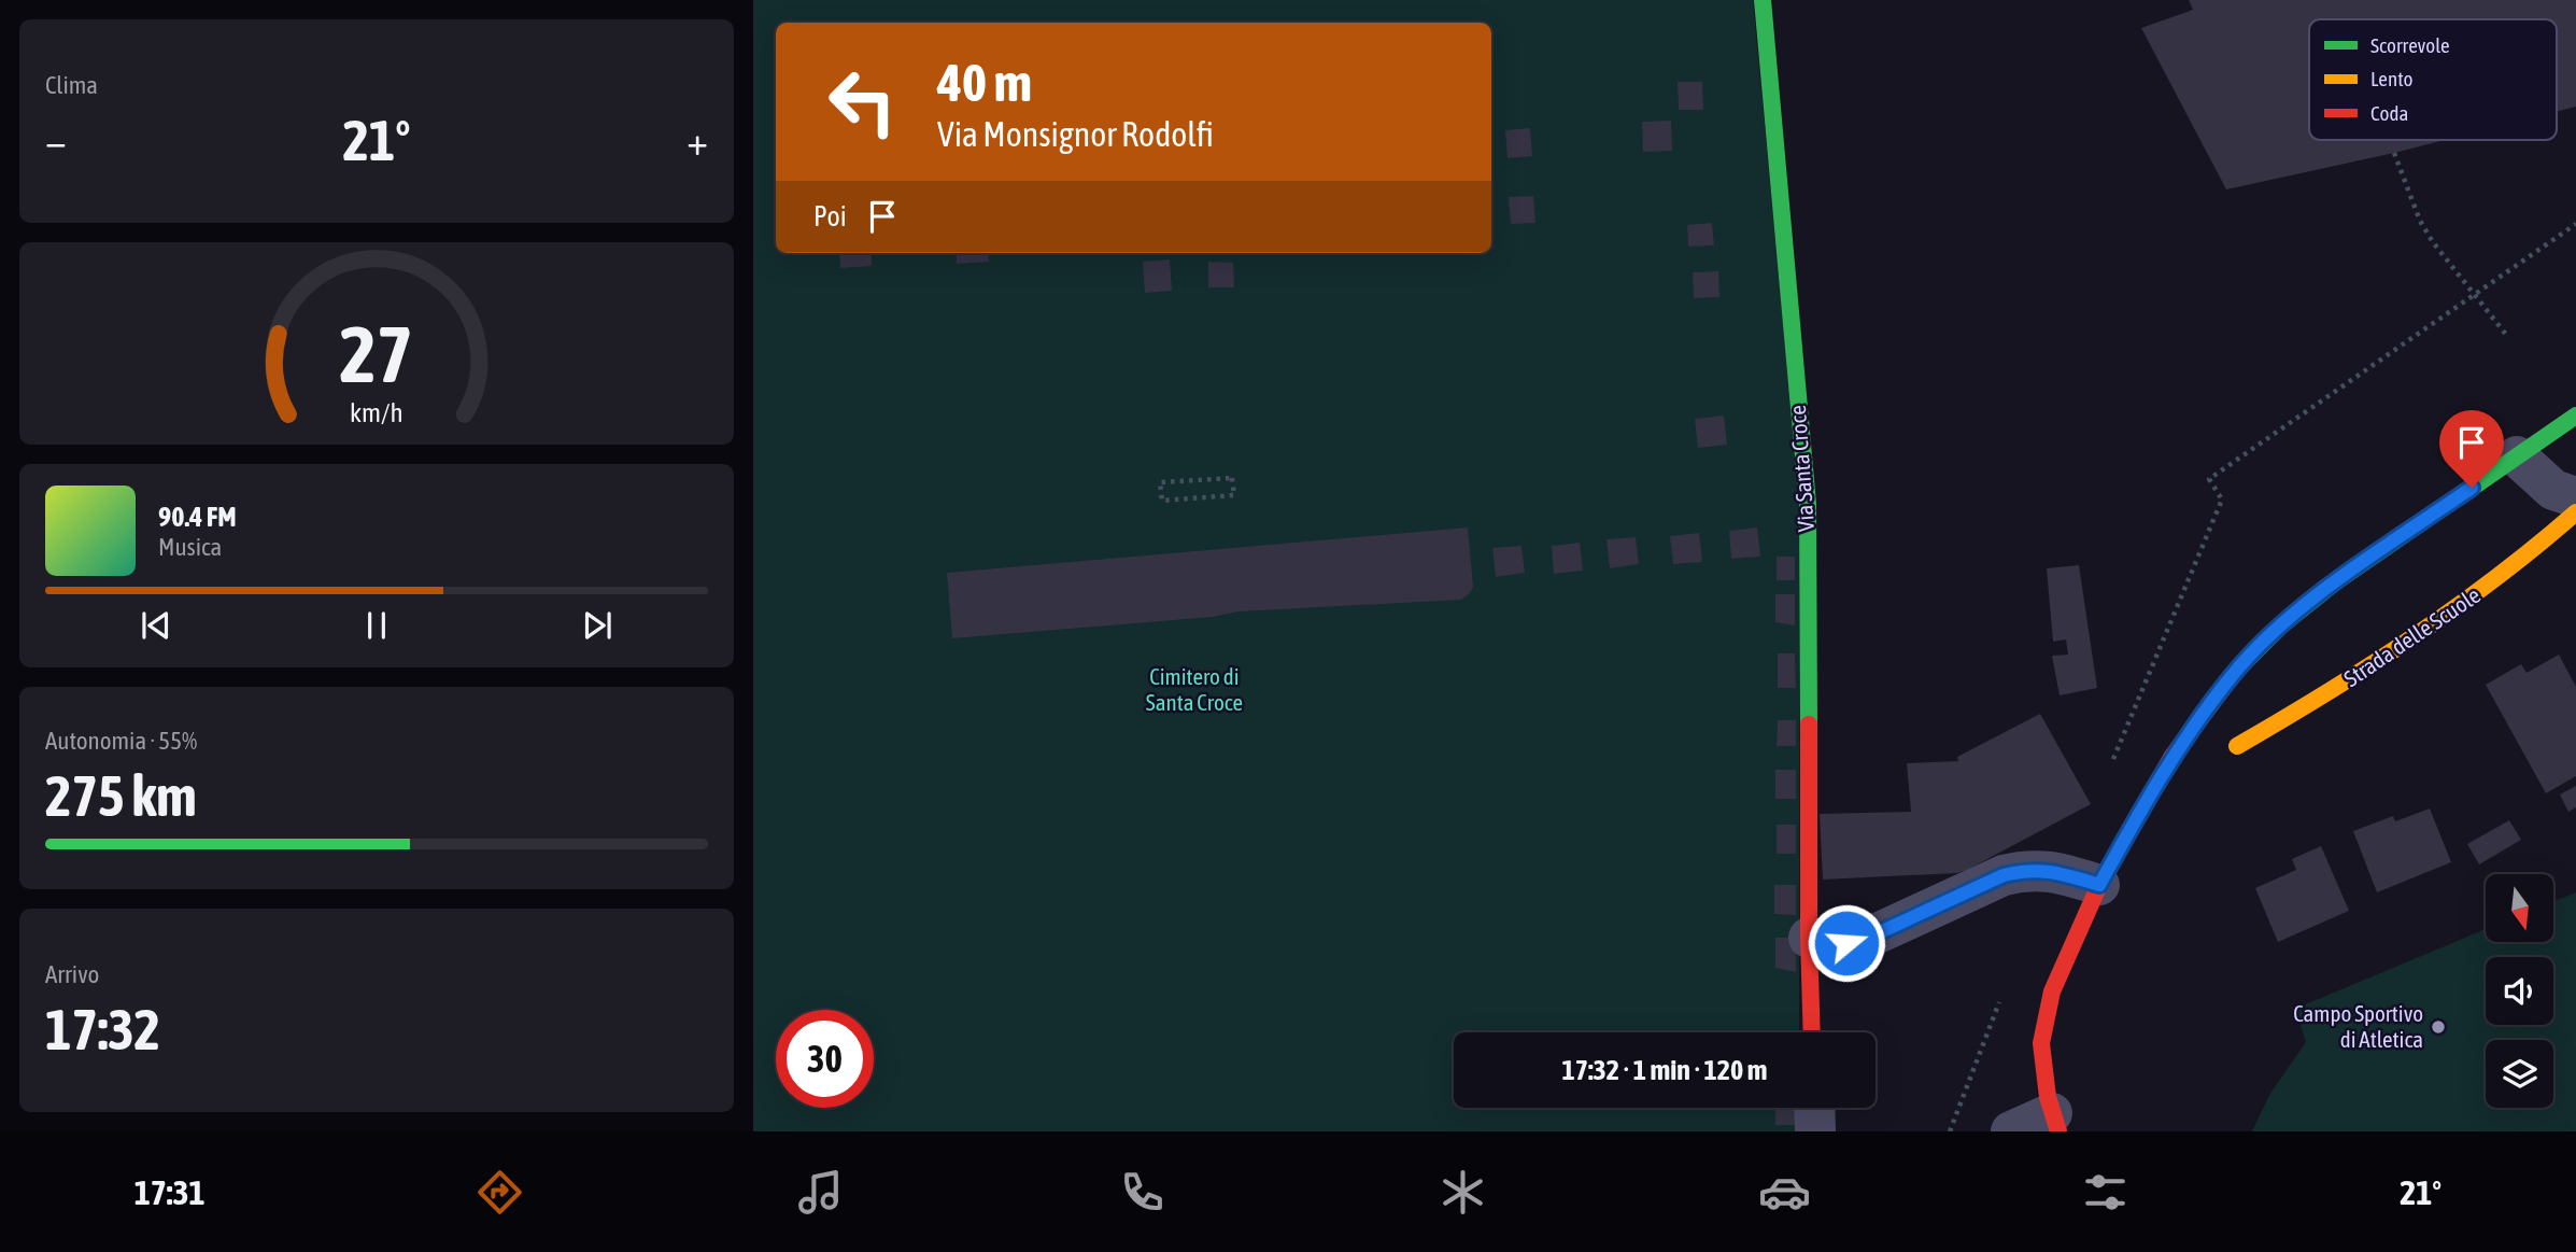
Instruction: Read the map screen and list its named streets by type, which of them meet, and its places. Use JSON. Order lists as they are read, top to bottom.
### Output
{
  "streets": {
    "street": ["Via Santa Croce", "Strada delle Scuole"]
  },
  "parks": ["Cimitero di Santa Croce"],
  "places": ["Campo Sportivo di Atletica"],
  "legend": ["Scorrevole", "Lento", "Coda"],
  "north": "bottom",
  "page": {
    "tile": [
      "Clima",
      ["Autonomia · 55%", "275 km"],
      ["Arrivo", "17:32"]
    ],
    "turn": ["40 m", "Via Monsignor Rodolfi"],
    "heat": ["−", "21°", "+"],
    "then": "Poi",
    "song": ["90.4 FM", "Musica"],
    "limit": "30",
    "trip": "17:32 · 1 min · 120 m",
    "tabs": ["17:31", "21°"],
    "gauge": ["27", "km/h"]
  }
}
